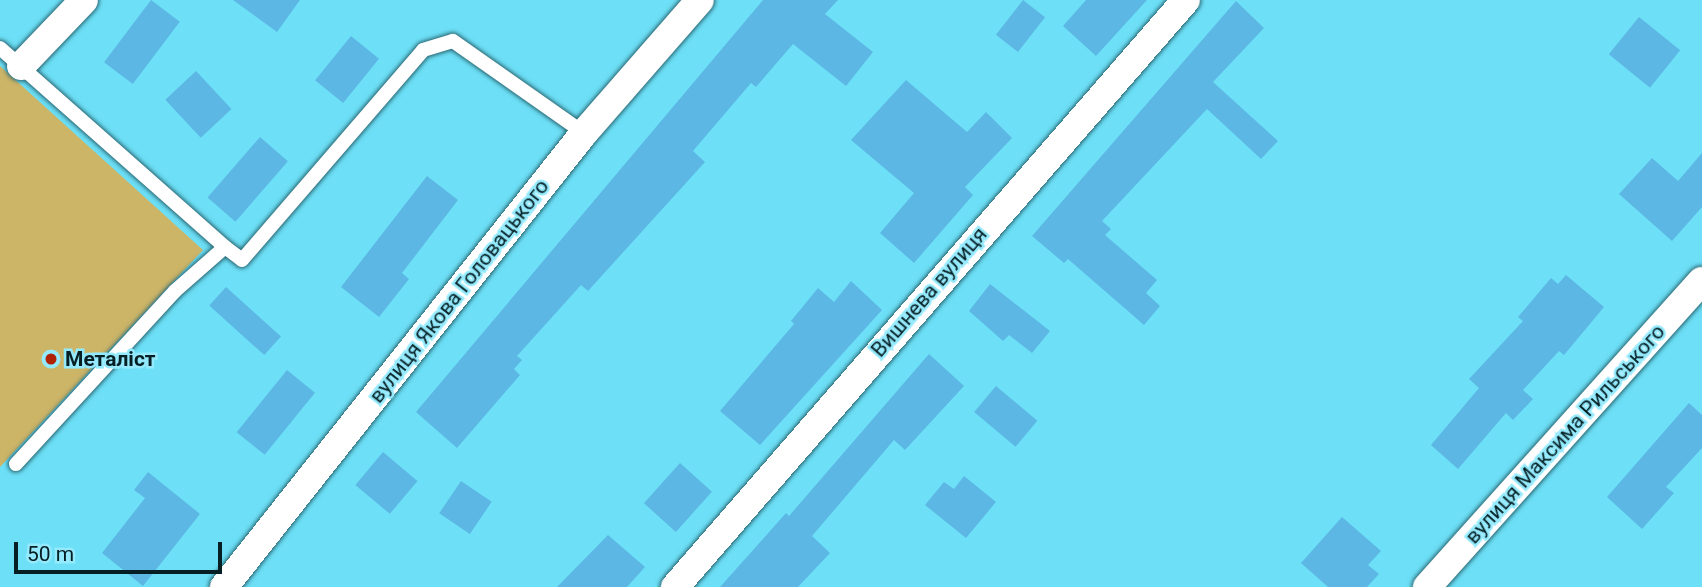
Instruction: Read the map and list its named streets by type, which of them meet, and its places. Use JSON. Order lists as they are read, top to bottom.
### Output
{
  "streets": {
    "street": ["вулиця Якова Головацького", "Вишнева вулиця", "вулиця Максима Рильського"]
  },
  "places": ["Металіст"],
  "scale_bar": "50 m"
}
